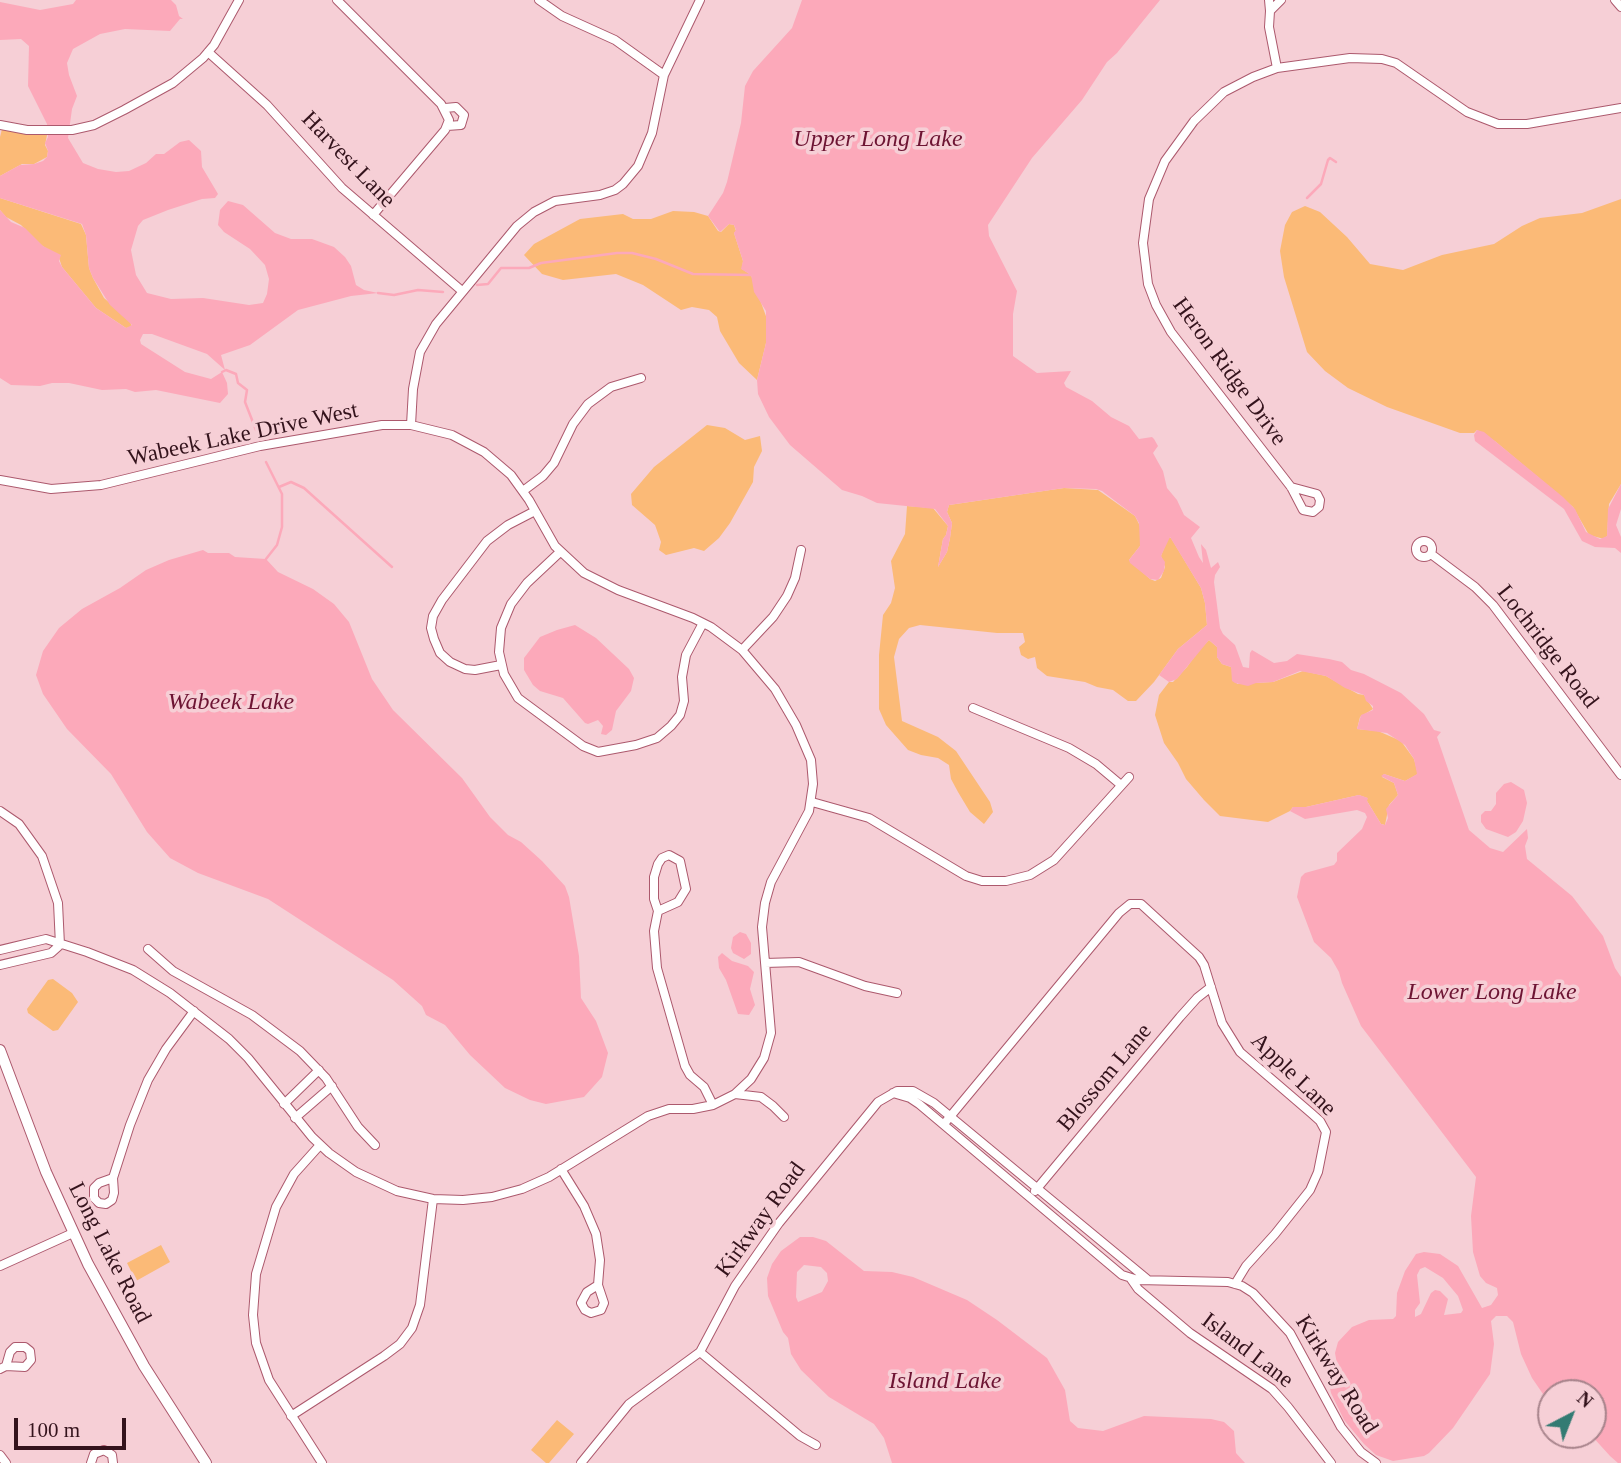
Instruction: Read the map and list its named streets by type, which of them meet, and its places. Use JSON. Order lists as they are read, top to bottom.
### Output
{
  "streets": {
    "main road": ["Long Lake Road"],
    "street": [
      "Harvest Lane",
      "Heron Ridge Drive",
      "Wabeek Lake Drive West",
      "Lochridge Road",
      "Apple Lane",
      "Blossom Lane",
      "Kirkway Road",
      "Island Lane"
    ]
  },
  "crossings": [
    ["Apple Lane", "Blossom Lane"],
    ["Apple Lane", "Kirkway Road"]
  ],
  "water": [
    "Upper Long Lake",
    "Wabeek Lake",
    "Lower Long Lake",
    "Island Lake"
  ],
  "scale_bar": "100 m",
  "north": "top right"
}
